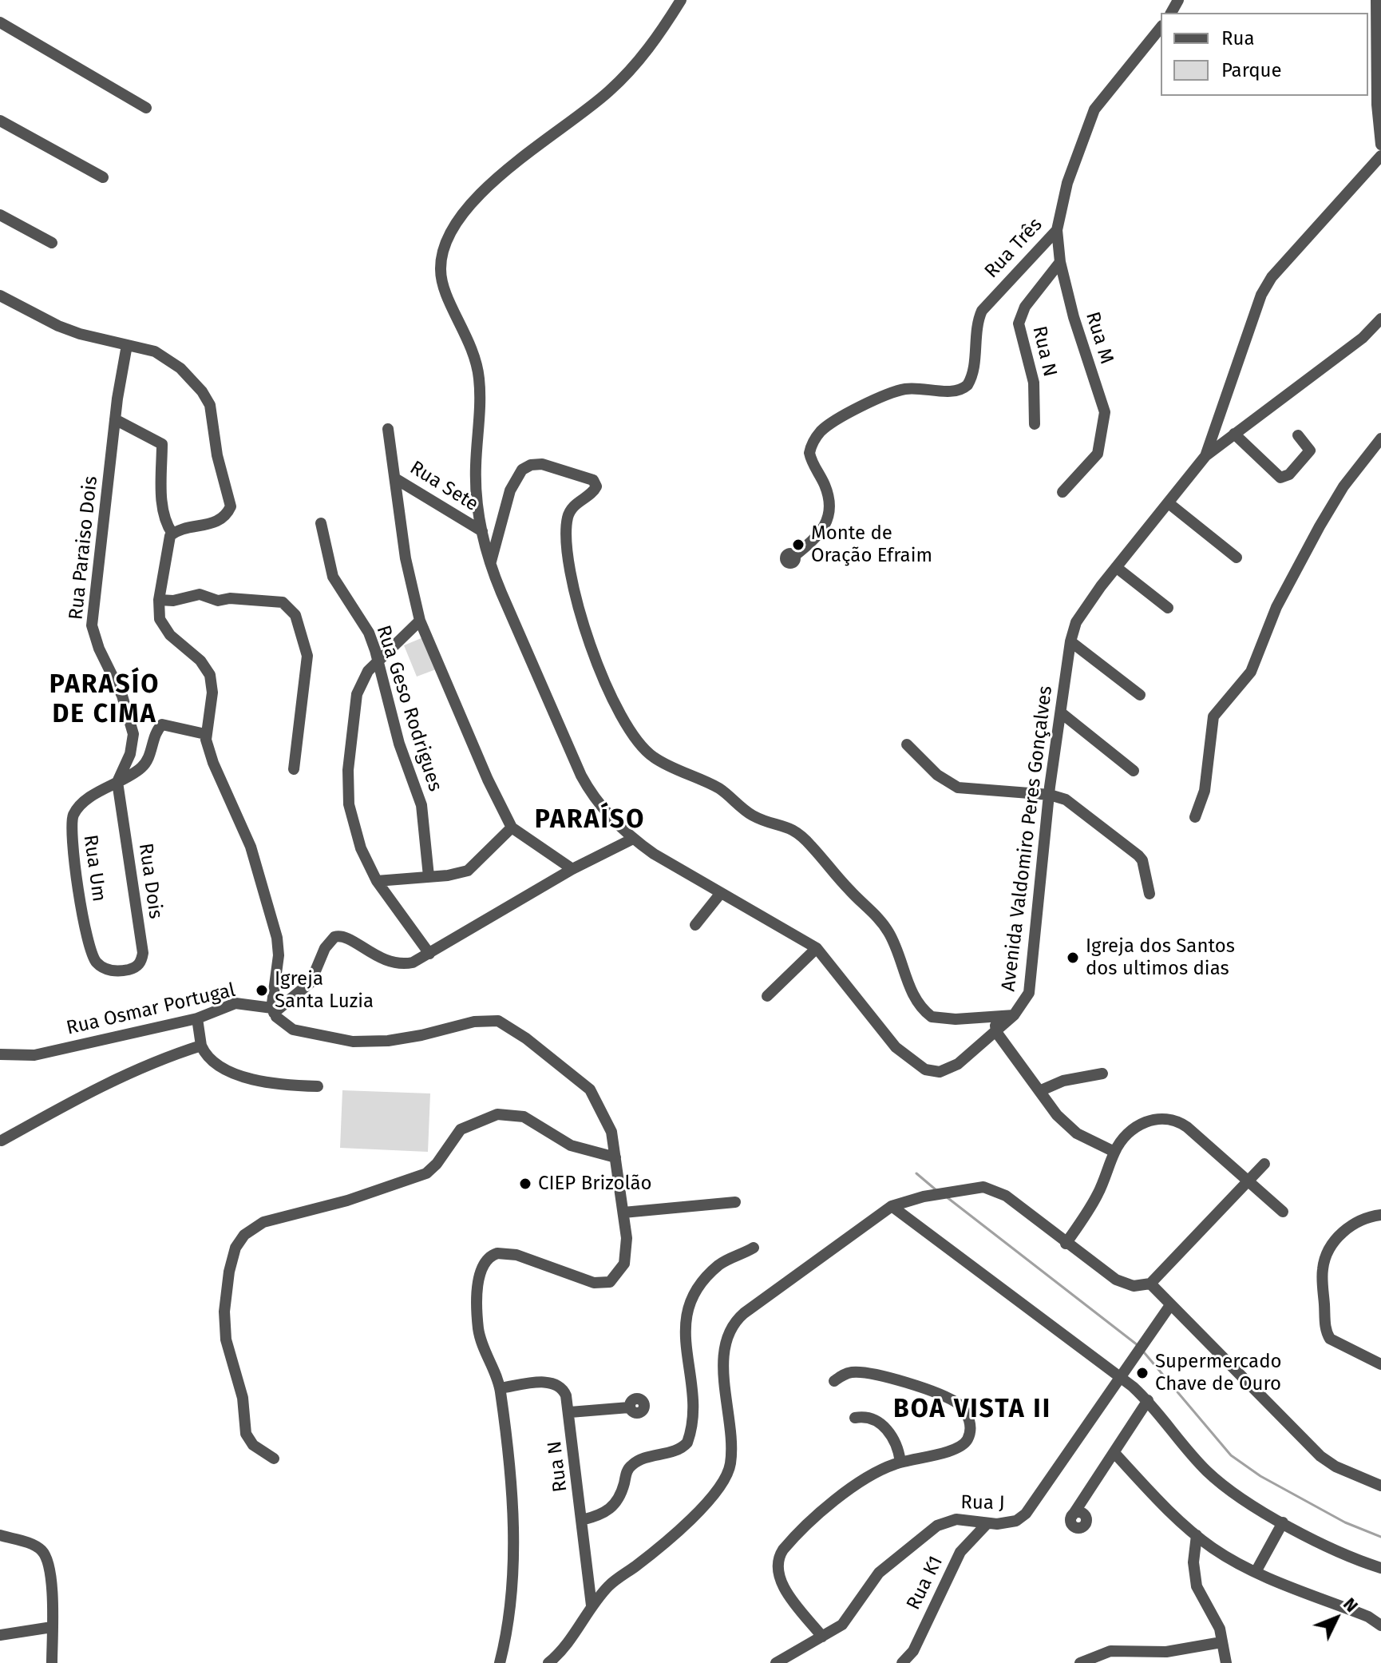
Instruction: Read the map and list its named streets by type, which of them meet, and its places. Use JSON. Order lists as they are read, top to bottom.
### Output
{
  "streets": {
    "street": [
      "Rua Três",
      "Rua M",
      "Rua N",
      "Rua Sete",
      "Rua Paraiso Dois",
      "Rua Geso Rodrigues",
      "Avenida Valdomiro Peres Gonçalves",
      "Rua Um",
      "Rua Dois",
      "Rua Osmar Portugal",
      "Rua J",
      "Rua K1"
    ]
  },
  "crossings": [
    ["Rua Três", "Rua M"],
    ["Rua M", "Rua N"],
    ["Rua Sete", "Avenida Valdomiro Peres Gonçalves"],
    ["Rua Paraiso Dois", "Rua Um"],
    ["Rua Paraiso Dois", "Rua Dois"],
    ["Rua Um", "Rua Dois"],
    ["Rua J", "Rua K1"]
  ],
  "districts": ["PARASÍO DE CIMA", "PARAÍSO", "BOA VISTA II"],
  "places": [
    "Monte de Oração Efraim",
    "Igreja dos Santos dos ultimos dias",
    "Igreja Santa Luzia",
    "CIEP Brizolão",
    "Supermercado Chave de Ouro"
  ],
  "legend": ["Rua", "Parque"],
  "north": "top right"
}
